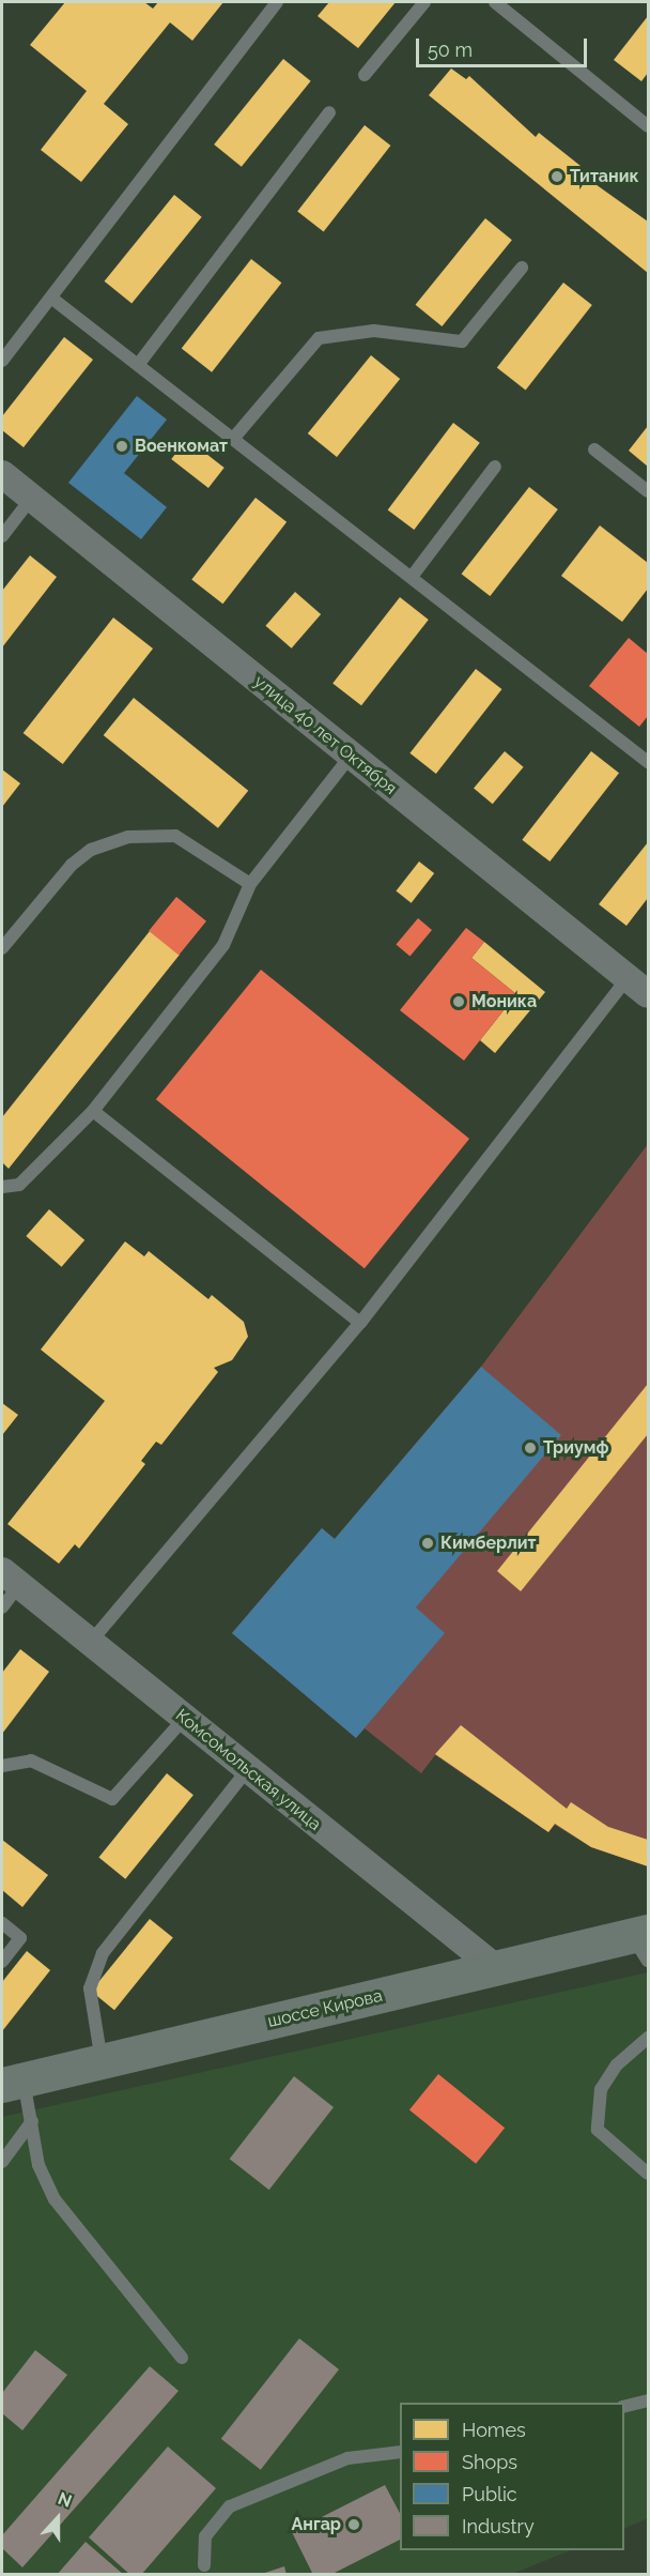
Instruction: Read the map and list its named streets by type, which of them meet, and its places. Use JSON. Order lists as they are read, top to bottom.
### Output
{
  "streets": {
    "main road": ["шоссе Кирова"],
    "street": ["улица 40 лет Октября", "Комсомольская улица"]
  },
  "crossings": [
    ["Комсомольская улица", "шоссе Кирова"]
  ],
  "places": [
    "Титаник",
    "Военкомат",
    "Моника",
    "Триумф",
    "Кимберлит",
    "Ангар"
  ],
  "legend": [
    "Homes",
    "Shops",
    "Public",
    "Industry"
  ],
  "scale_bar": "50 m",
  "north": "top"
}
